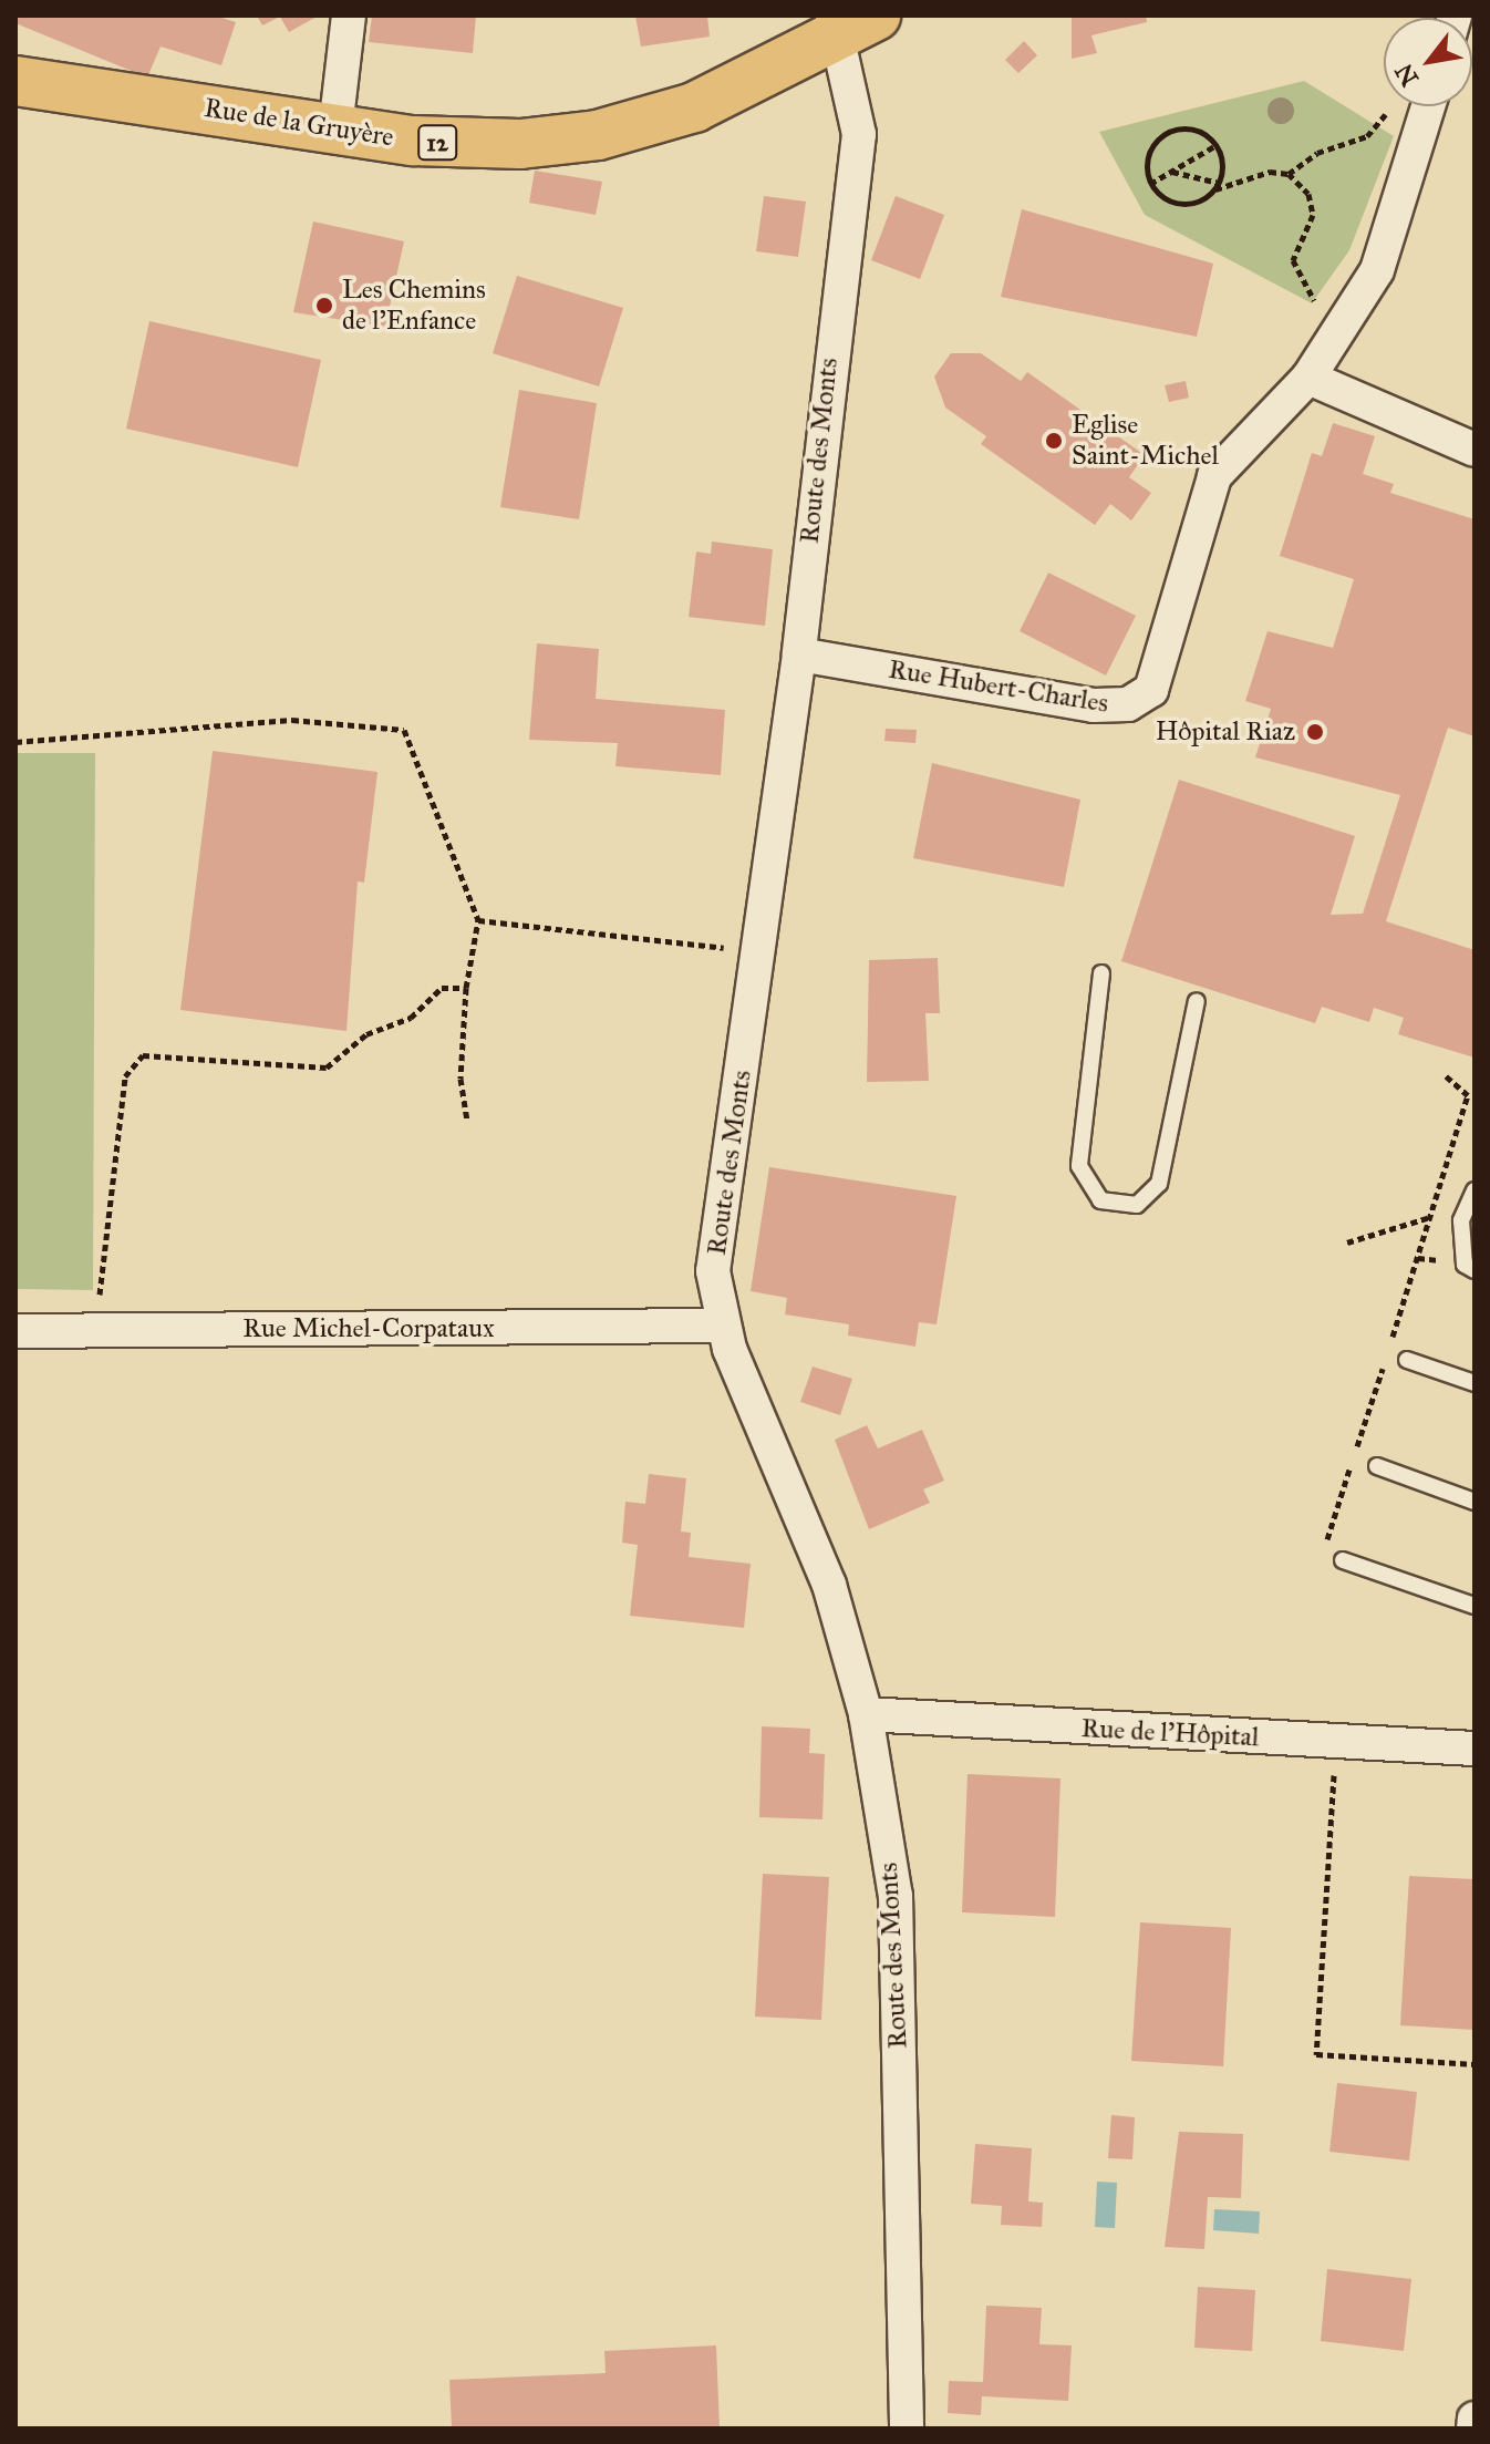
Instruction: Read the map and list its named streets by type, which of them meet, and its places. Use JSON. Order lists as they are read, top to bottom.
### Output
{
  "streets": {
    "main road": ["Rue de la Gruyère", "12"],
    "street": [
      "Route des Monts",
      "Rue Hubert-Charles",
      "Rue Michel-Corpataux",
      "Rue de l'Hôpital"
    ]
  },
  "crossings": [
    ["Rue de la Gruyère", "Route des Monts"],
    ["Route des Monts", "Rue Hubert-Charles"],
    ["Route des Monts", "Rue Michel-Corpataux"],
    ["Route des Monts", "Rue de l'Hôpital"]
  ],
  "places": ["Les Chemins de l'Enfance", "Eglise Saint-Michel", "Hôpital Riaz"],
  "north": "bottom left"
}
